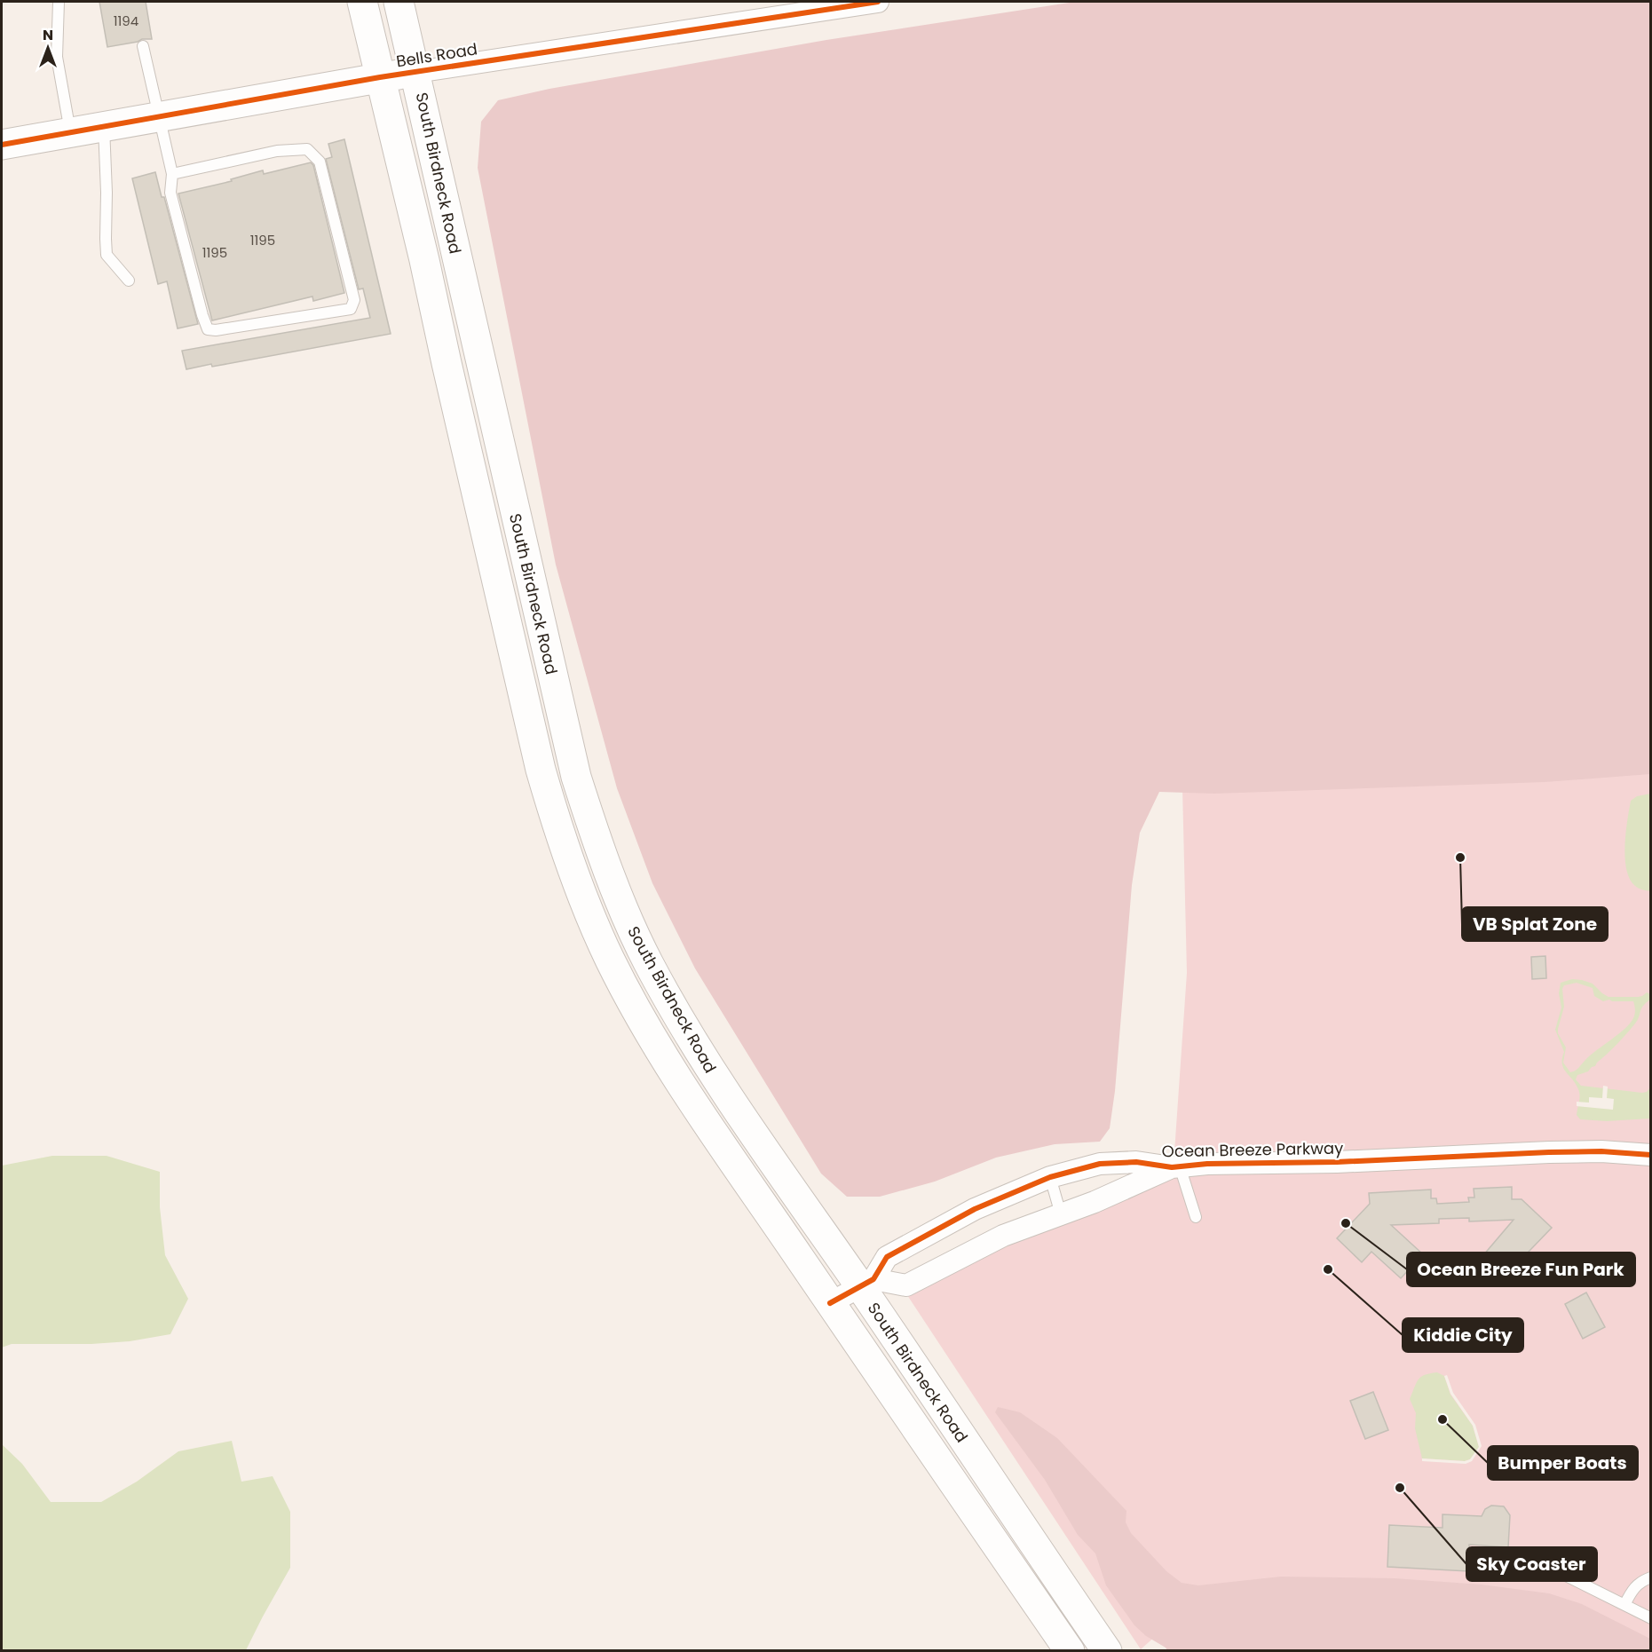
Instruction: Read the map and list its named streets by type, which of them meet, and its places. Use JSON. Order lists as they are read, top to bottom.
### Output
{
  "streets": {
    "main road": ["Bells Road", "South Birdneck Road"],
    "street": ["Ocean Breeze Parkway"]
  },
  "crossings": [
    ["Bells Road", "South Birdneck Road"],
    ["South Birdneck Road", "Ocean Breeze Parkway"]
  ],
  "places": [
    "VB Splat Zone",
    "Ocean Breeze Fun Park",
    "Kiddie City",
    "Bumper Boats",
    "Sky Coaster"
  ],
  "house_numbers": ["1194", "1195", "1195"],
  "north": "top"
}
